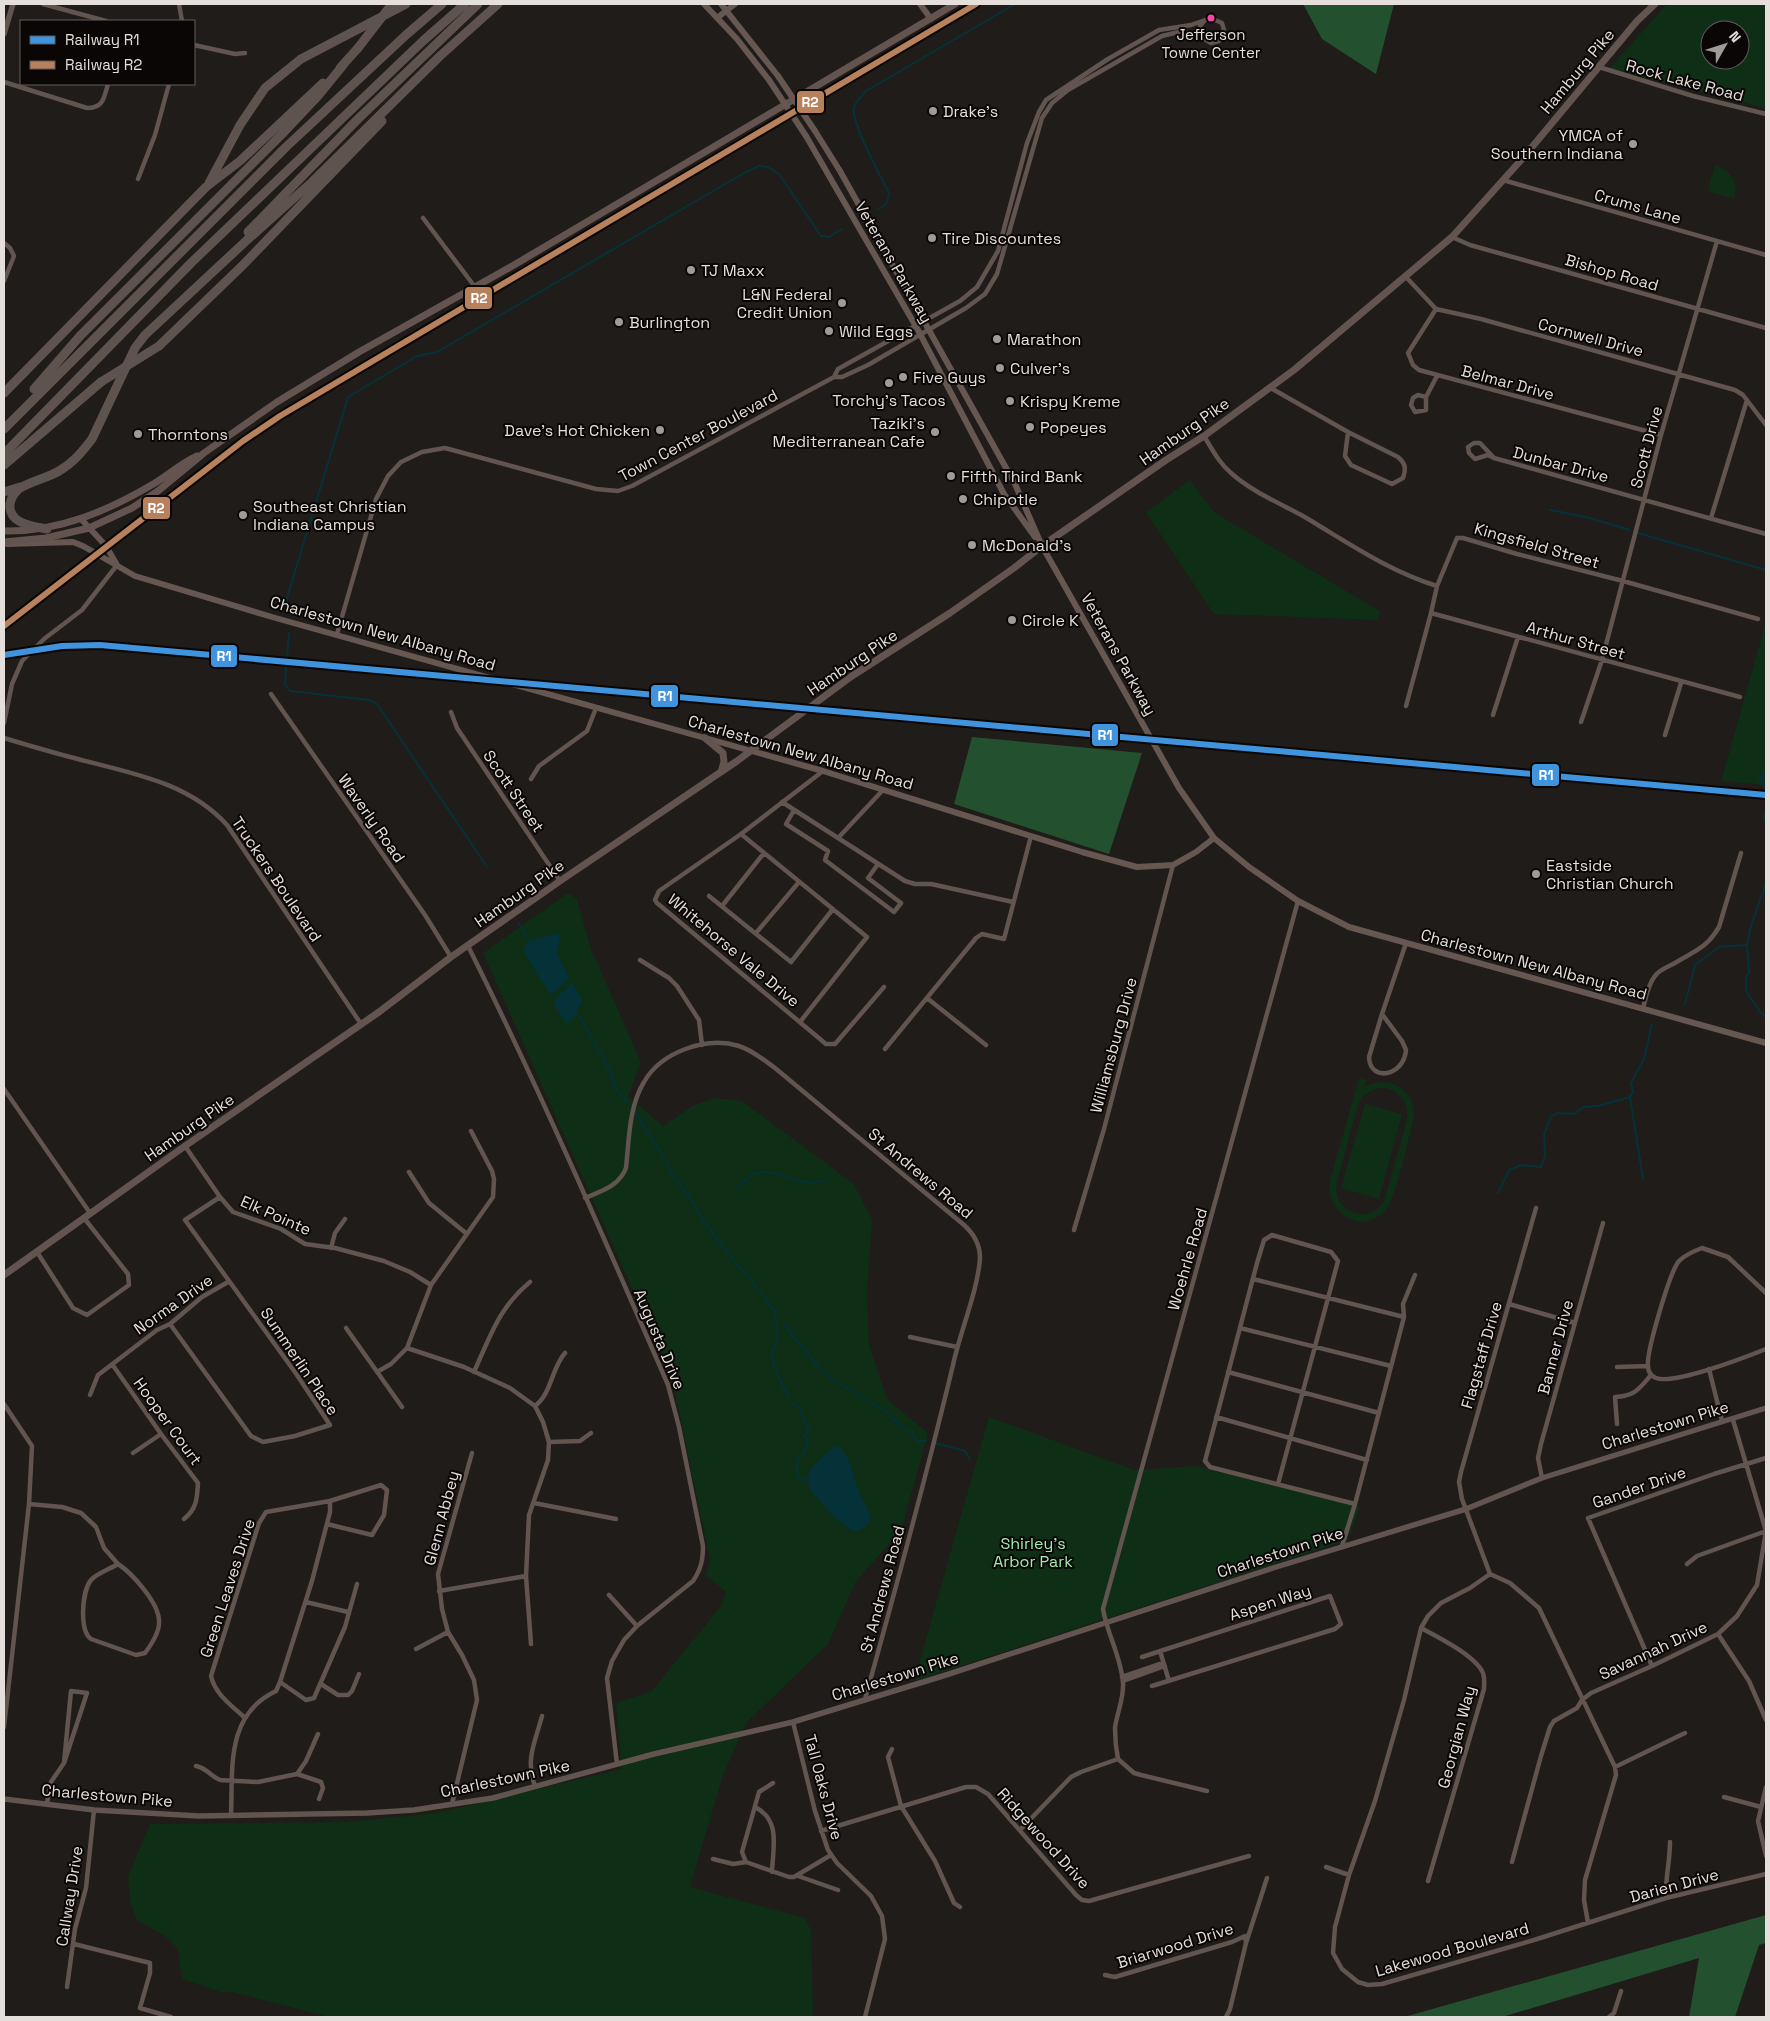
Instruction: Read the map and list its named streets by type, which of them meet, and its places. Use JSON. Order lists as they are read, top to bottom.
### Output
{
  "streets": {
    "main road": ["Hamburg Pike", "Veterans Parkway", "Charlestown New Albany Road"],
    "street": [
      "Rock Lake Road",
      "Crums Lane",
      "Bishop Road",
      "Cornwell Drive",
      "Belmar Drive",
      "Town Center Boulevard",
      "Scott Drive",
      "Dunbar Drive",
      "Kingsfield Street",
      "Arthur Street",
      "Scott Street",
      "Waverly Road",
      "Truckers Boulevard",
      "Whitehorse Vale Drive",
      "Williamsburg Drive",
      "St Andrews Road",
      "Elk Pointe",
      "Woehrle Road",
      "Norma Drive",
      "Augusta Drive",
      "Banner Drive",
      "Flagstaff Drive",
      "Summerlin Place",
      "Hooper Court",
      "Charlestown Pike",
      "Gander Drive",
      "Glenn Abbey",
      "Green Leaves Drive",
      "Aspen Way",
      "Savannah Drive",
      "Georgian Way",
      "Tall Oaks Drive",
      "Ridgewood Drive",
      "Darien Drive",
      "Callway Drive",
      "Briarwood Drive",
      "Lakewood Boulevard"
    ]
  },
  "crossings": [
    ["Hamburg Pike", "Rock Lake Road"],
    ["Hamburg Pike", "Crums Lane"],
    ["Hamburg Pike", "Veterans Parkway"],
    ["Hamburg Pike", "Bishop Road"],
    ["Hamburg Pike", "Charlestown New Albany Road"],
    ["Hamburg Pike", "Scott Street"],
    ["Hamburg Pike", "Waverly Road"],
    ["Hamburg Pike", "Truckers Boulevard"],
    ["Hamburg Pike", "Elk Pointe"],
    ["Hamburg Pike", "Augusta Drive"],
    ["Crums Lane", "Scott Drive"],
    ["Veterans Parkway", "Town Center Boulevard"],
    ["Veterans Parkway", "Charlestown New Albany Road"],
    ["Veterans Parkway", "Woehrle Road"],
    ["Bishop Road", "Scott Drive"],
    ["Cornwell Drive", "Belmar Drive"],
    ["Cornwell Drive", "Scott Drive"],
    ["Belmar Drive", "Scott Drive"],
    ["Town Center Boulevard", "Charlestown New Albany Road"],
    ["Scott Drive", "Dunbar Drive"],
    ["Scott Drive", "Kingsfield Street"],
    ["Scott Drive", "Arthur Street"],
    ["Charlestown New Albany Road", "Whitehorse Vale Drive"],
    ["Charlestown New Albany Road", "Williamsburg Drive"],
    ["Charlestown New Albany Road", "Woehrle Road"],
    ["St Andrews Road", "Augusta Drive"],
    ["St Andrews Road", "Charlestown Pike"],
    ["Elk Pointe", "Norma Drive"],
    ["Woehrle Road", "Charlestown Pike"],
    ["Norma Drive", "Summerlin Place"],
    ["Norma Drive", "Hooper Court"],
    ["Augusta Drive", "Charlestown Pike"],
    ["Banner Drive", "Charlestown Pike"],
    ["Flagstaff Drive", "Charlestown Pike"],
    ["Charlestown Pike", "Glenn Abbey"],
    ["Charlestown Pike", "Savannah Drive"],
    ["Charlestown Pike", "Tall Oaks Drive"],
    ["Charlestown Pike", "Callway Drive"],
    ["Gander Drive", "Savannah Drive"],
    ["Georgian Way", "Lakewood Boulevard"],
    ["Tall Oaks Drive", "Ridgewood Drive"],
    ["Darien Drive", "Lakewood Boulevard"]
  ],
  "parks": ["Shirley's Arbor Park"],
  "places": [
    "Jefferson Towne Center",
    "Drake's",
    "YMCA of Southern Indiana",
    "Tire Discountes",
    "TJ Maxx",
    "L&N Federal Credit Union",
    "Burlington",
    "Wild Eggs",
    "Marathon",
    "Culver's",
    "Five Guys",
    "Torchy's Tacos",
    "Krispy Kreme",
    "Popeyes",
    "Dave's Hot Chicken",
    "Taziki's Mediterranean Cafe",
    "Thorntons",
    "Fifth Third Bank",
    "Chipotle",
    "Southeast Christian Indiana Campus",
    "McDonald's",
    "Circle K",
    "Eastside Christian Church"
  ],
  "lines": ["rail line R2", "rail line R1"],
  "legend": ["Railway R1", "Railway R2"],
  "north": "top right"
}
